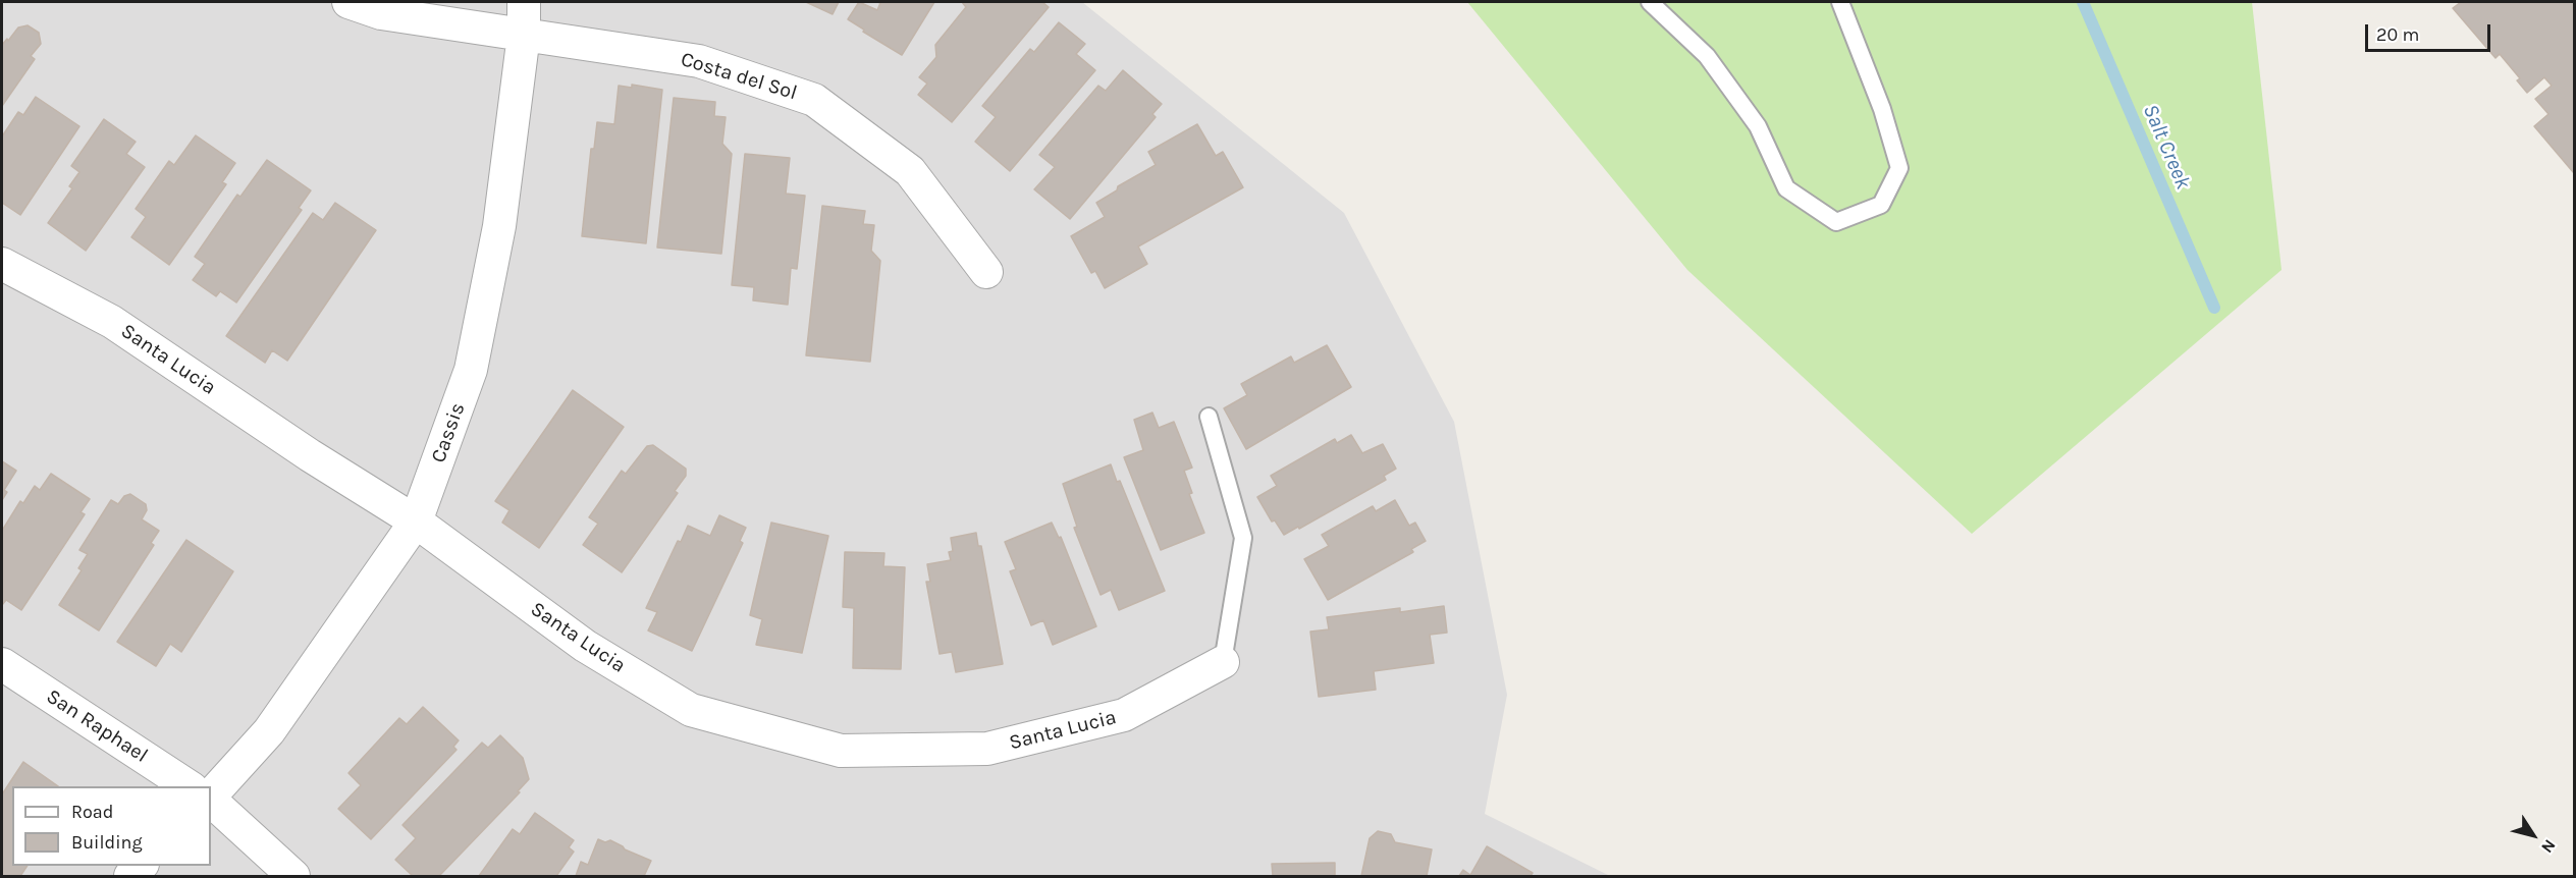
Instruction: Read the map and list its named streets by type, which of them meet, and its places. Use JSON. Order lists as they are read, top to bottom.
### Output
{
  "streets": {
    "street": [
      "Costa del Sol",
      "Santa Lucia",
      "Cassis",
      "San Raphael"
    ]
  },
  "crossings": [
    ["Costa del Sol", "Cassis"],
    ["Santa Lucia", "Cassis"]
  ],
  "water": ["Salt Creek"],
  "legend": ["Road", "Building"],
  "scale_bar": "20 m",
  "north": "bottom right"
}
